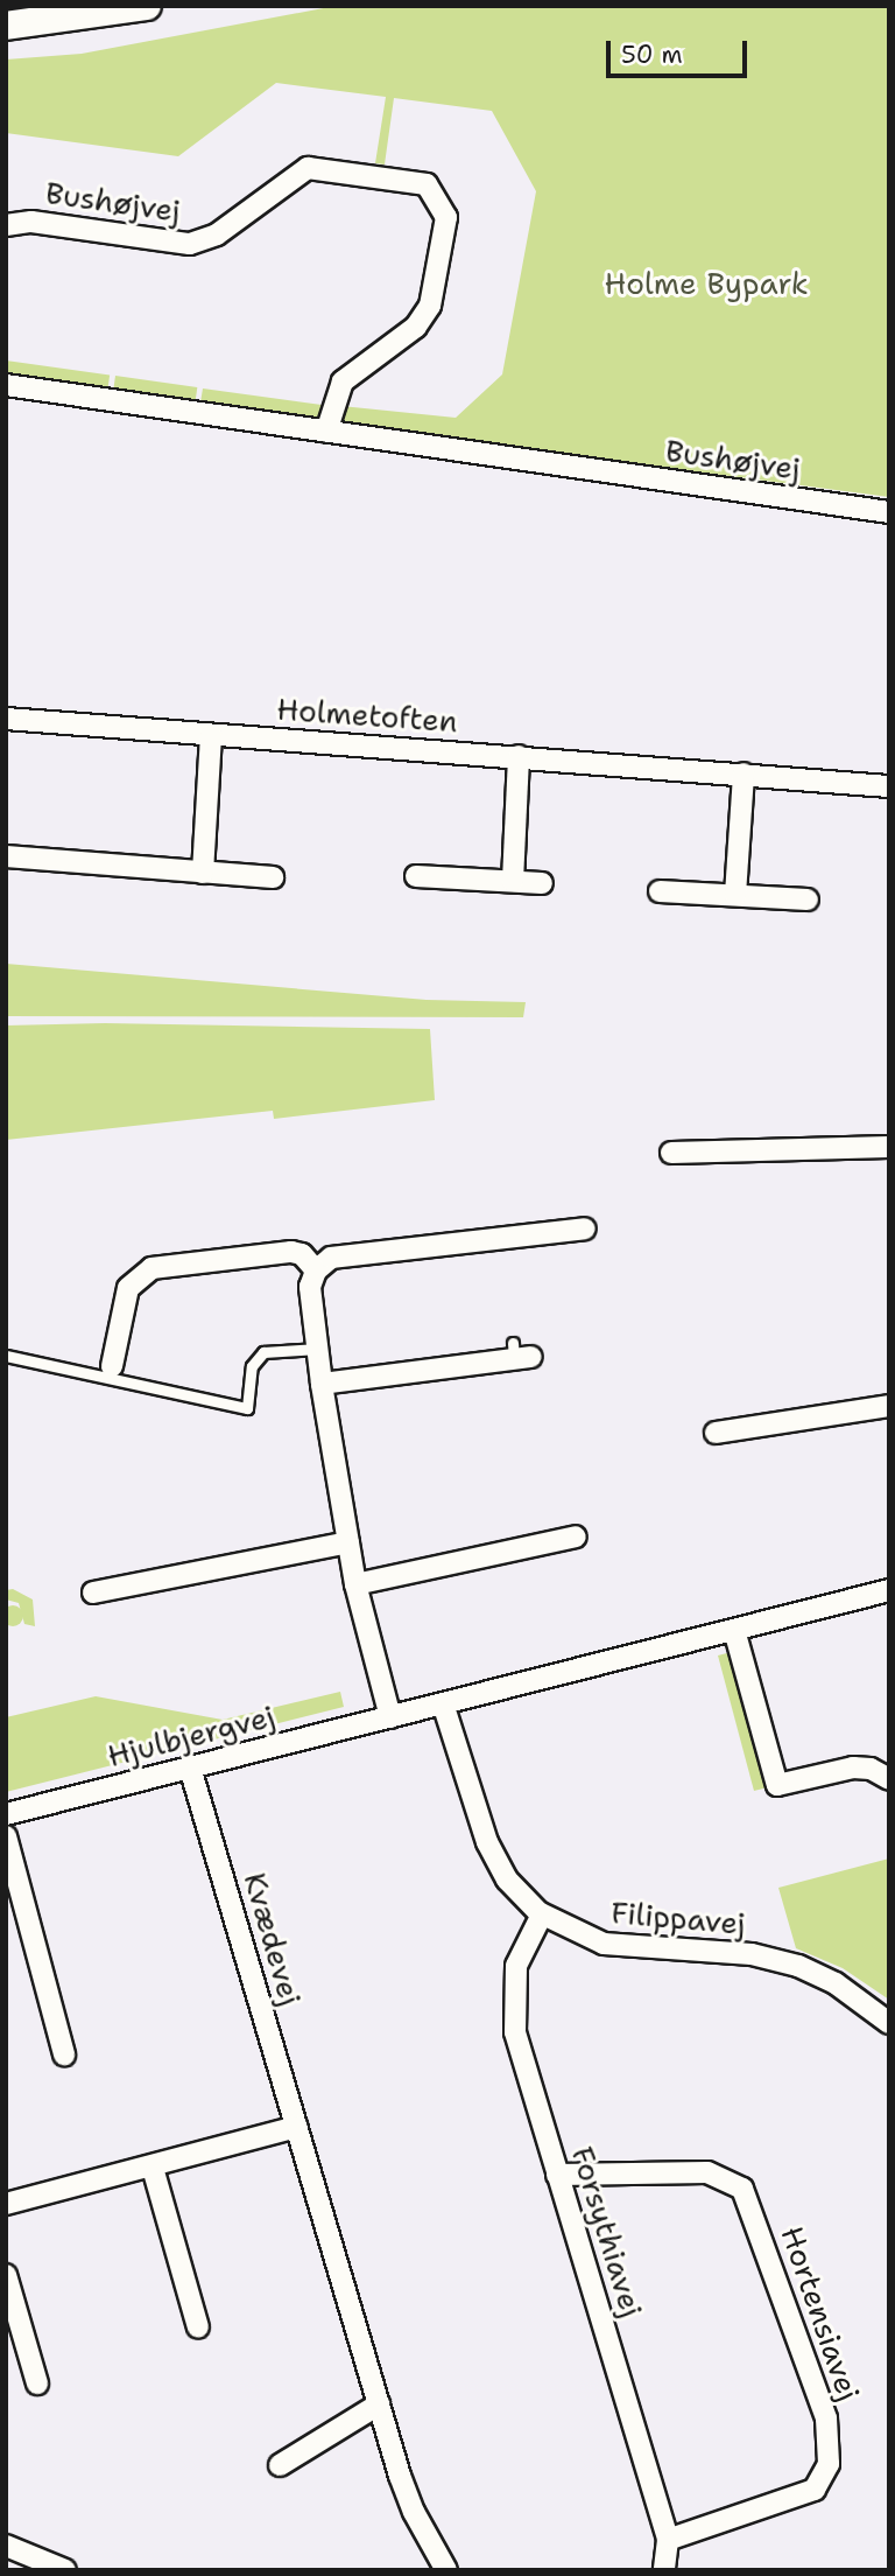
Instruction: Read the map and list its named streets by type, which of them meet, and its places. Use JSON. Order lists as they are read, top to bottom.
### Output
{
  "streets": {
    "street": [
      "Bushøjvej",
      "Holmetoften",
      "Hjulbjergvej",
      "Filippavej",
      "Kvædevej",
      "Forsythiavej",
      "Hortensiavej"
    ]
  },
  "crossings": [
    ["Hjulbjergvej", "Filippavej"],
    ["Hjulbjergvej", "Kvædevej"],
    ["Filippavej", "Forsythiavej"],
    ["Forsythiavej", "Hortensiavej"]
  ],
  "parks": ["Holme Bypark"],
  "scale_bar": "50 m"
}
